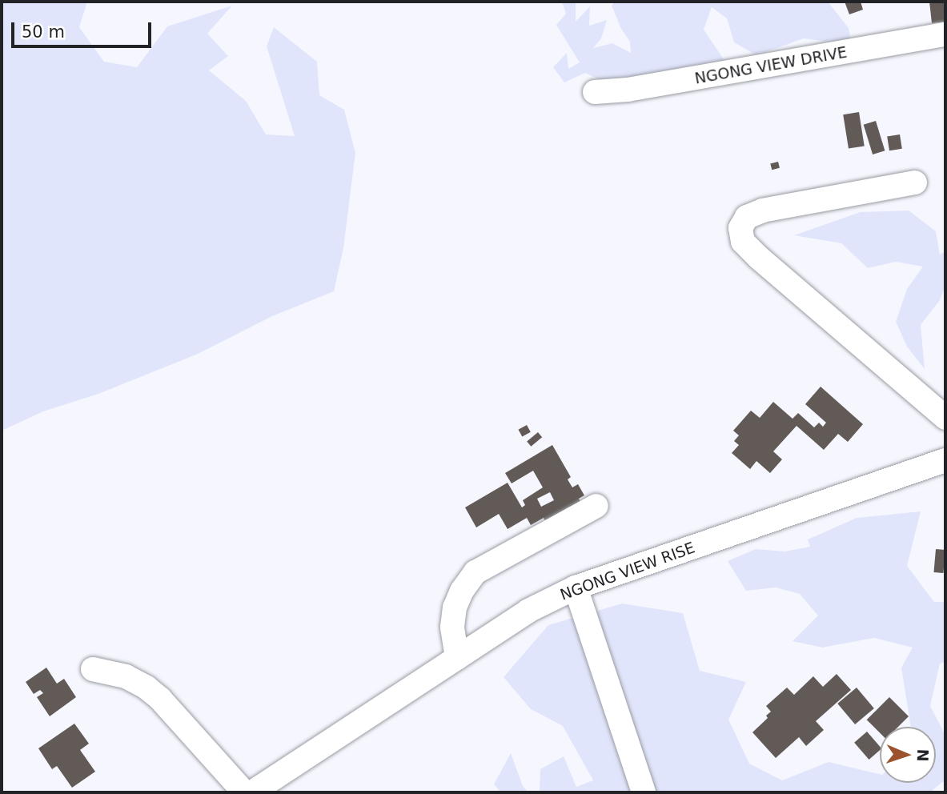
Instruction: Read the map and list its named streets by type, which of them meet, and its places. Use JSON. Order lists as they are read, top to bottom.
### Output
{
  "streets": {
    "street": ["NGONG VIEW DRIVE", "NGONG VIEW RISE"]
  },
  "scale_bar": "50 m",
  "north": "right"
}
